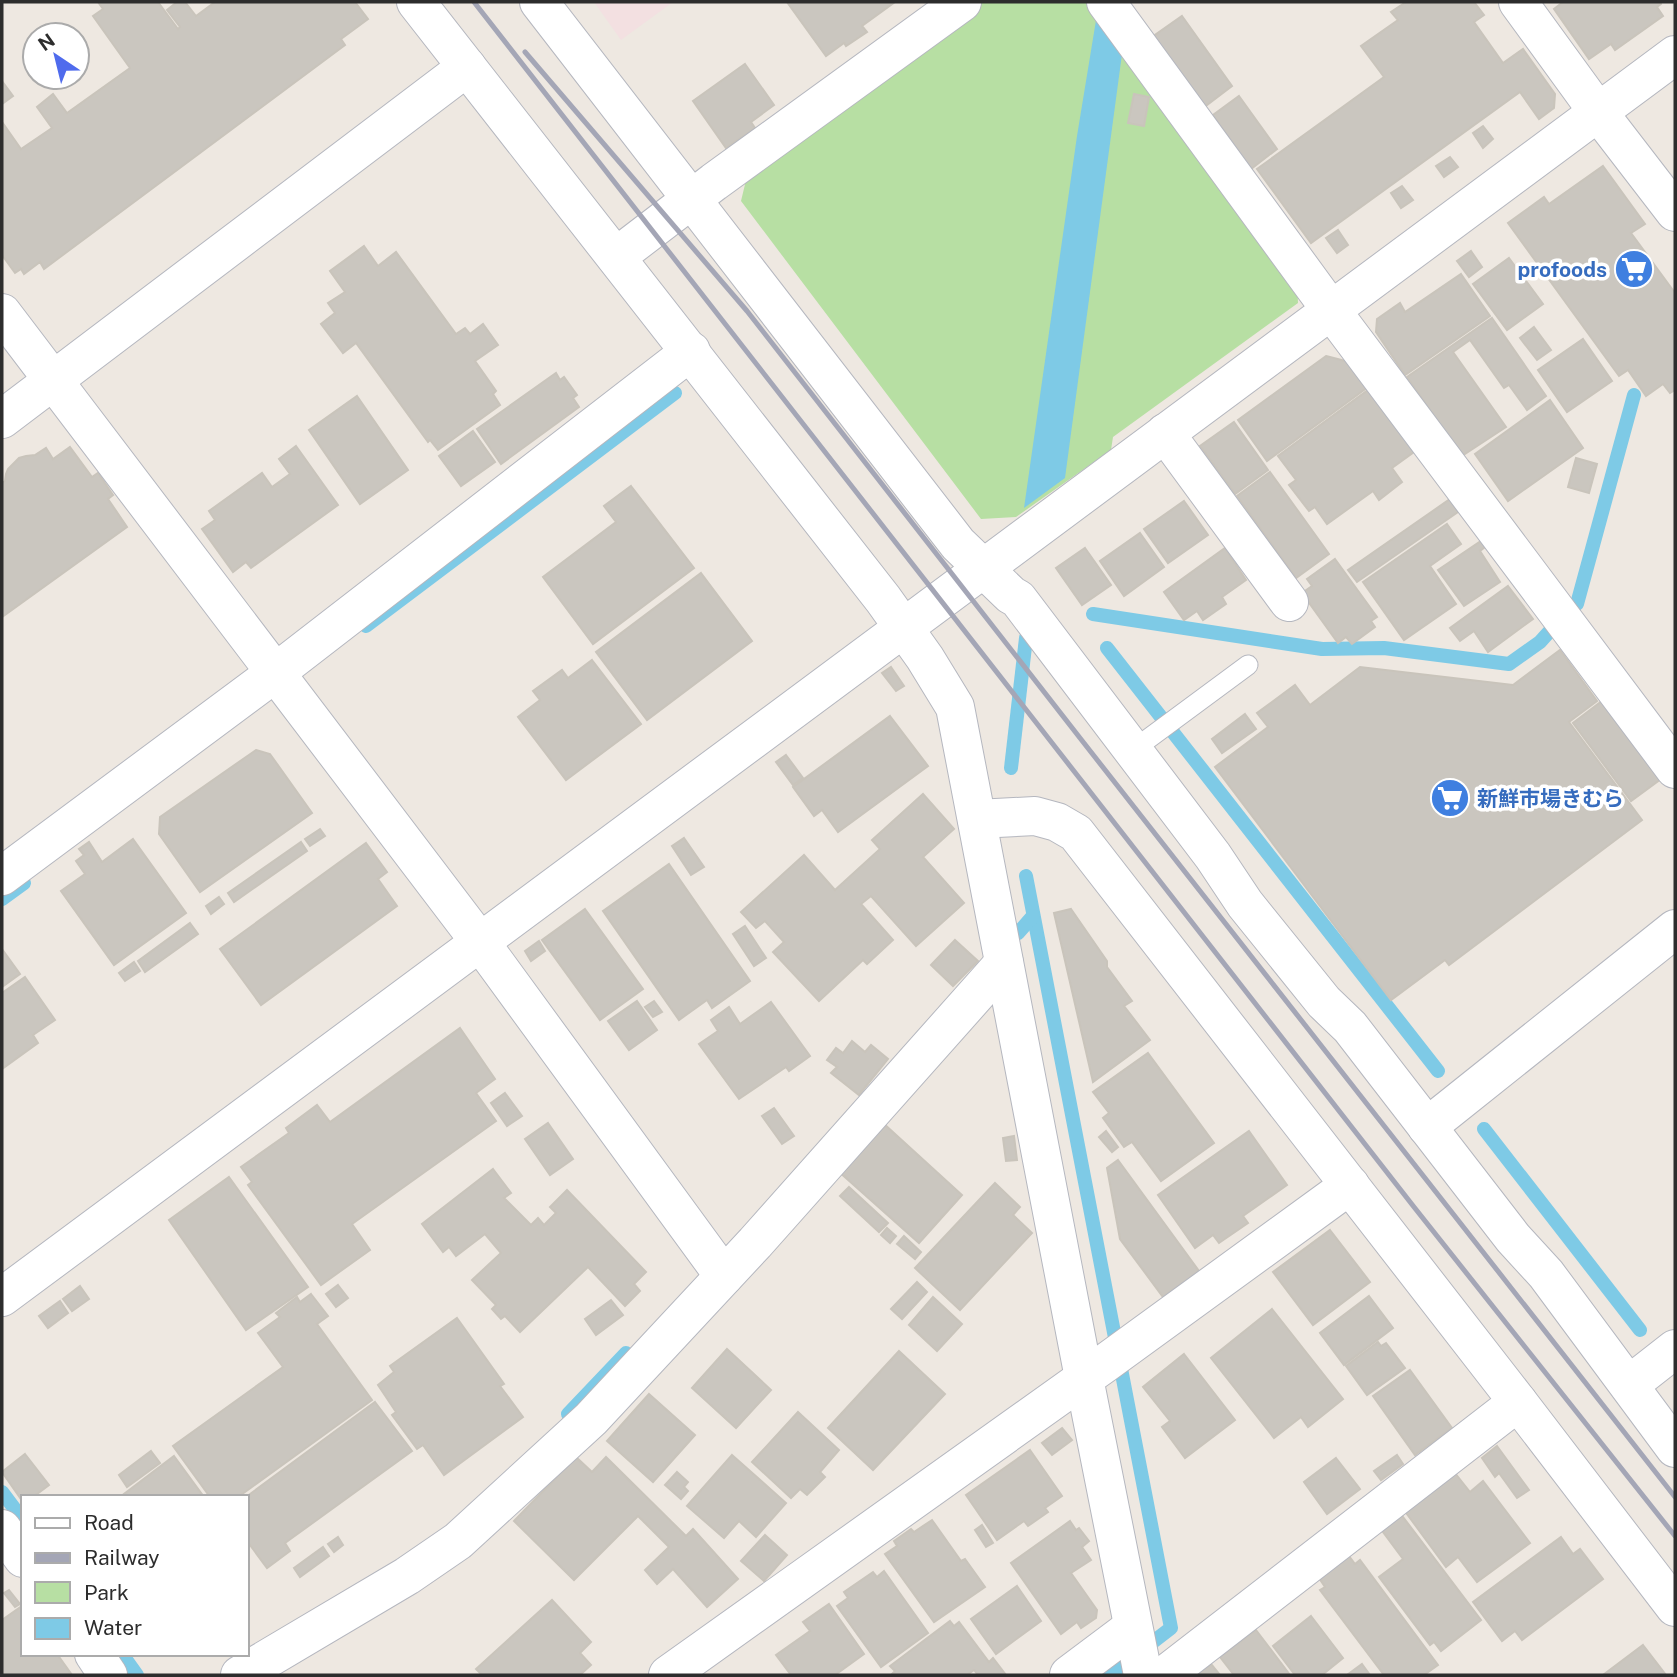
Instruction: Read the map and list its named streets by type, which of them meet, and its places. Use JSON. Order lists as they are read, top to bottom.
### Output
{
  "places": {
    "supermarket": ["profoods", "新鮮市場きむら"]
  },
  "legend": [
    "Road",
    "Railway",
    "Park",
    "Water"
  ],
  "north": "top left"
}
